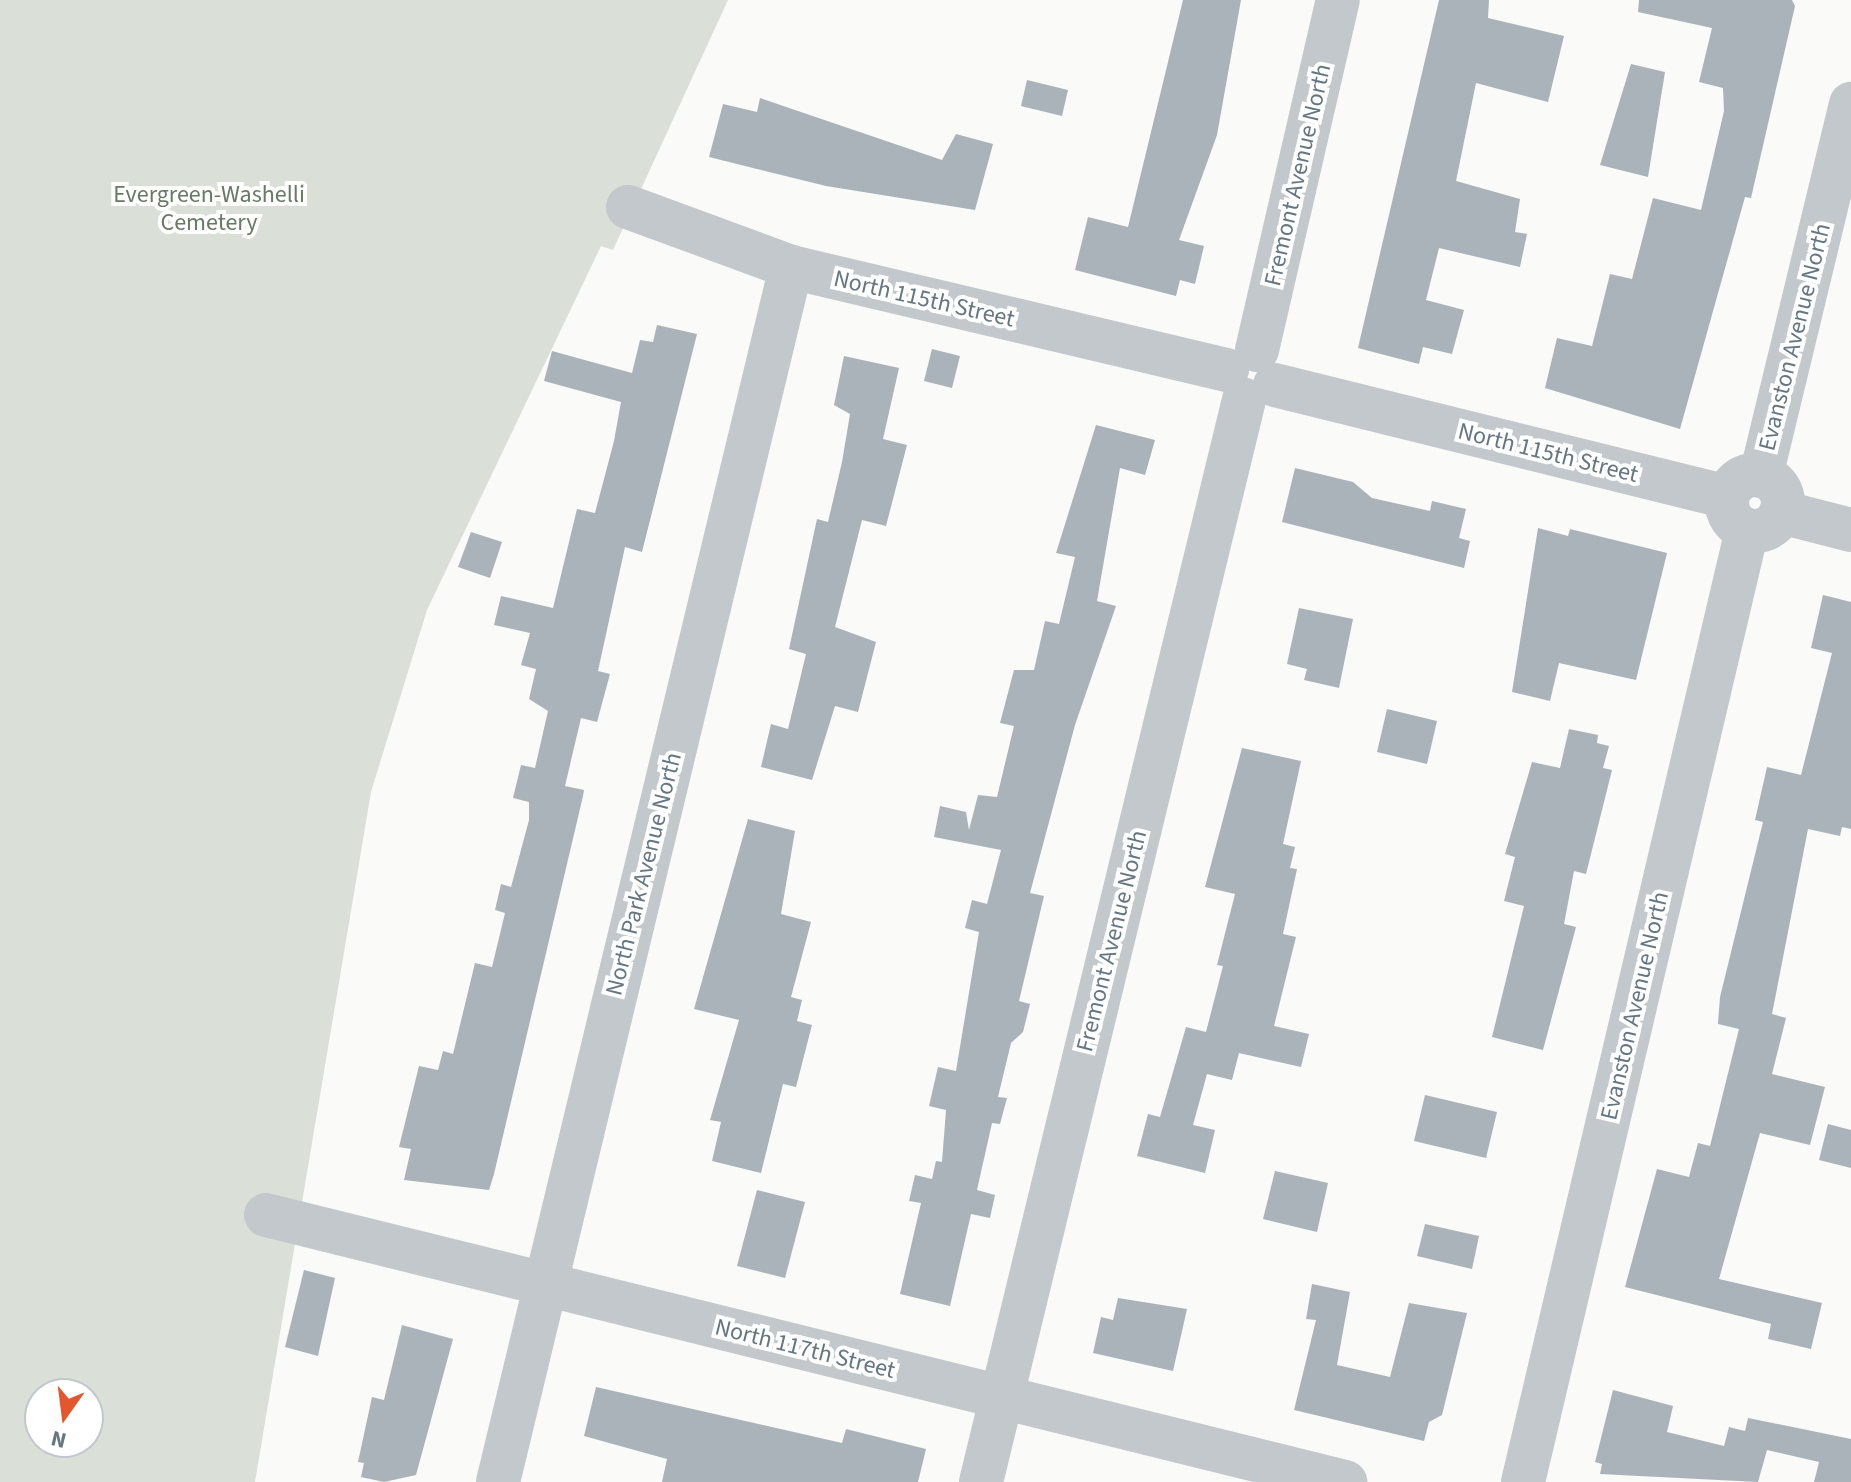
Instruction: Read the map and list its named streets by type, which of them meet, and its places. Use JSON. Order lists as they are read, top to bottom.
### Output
{
  "streets": {
    "street": [
      "Fremont Avenue North",
      "North 115th Street",
      "Evanston Avenue North",
      "North Park Avenue North",
      "North 117th Street"
    ]
  },
  "crossings": [
    ["Fremont Avenue North", "North 115th Street"],
    ["Fremont Avenue North", "North 117th Street"],
    ["North 115th Street", "Evanston Avenue North"],
    ["North 115th Street", "North Park Avenue North"],
    ["North Park Avenue North", "North 117th Street"]
  ],
  "parks": ["Evergreen-Washelli Cemetery"],
  "north": "bottom"
}
